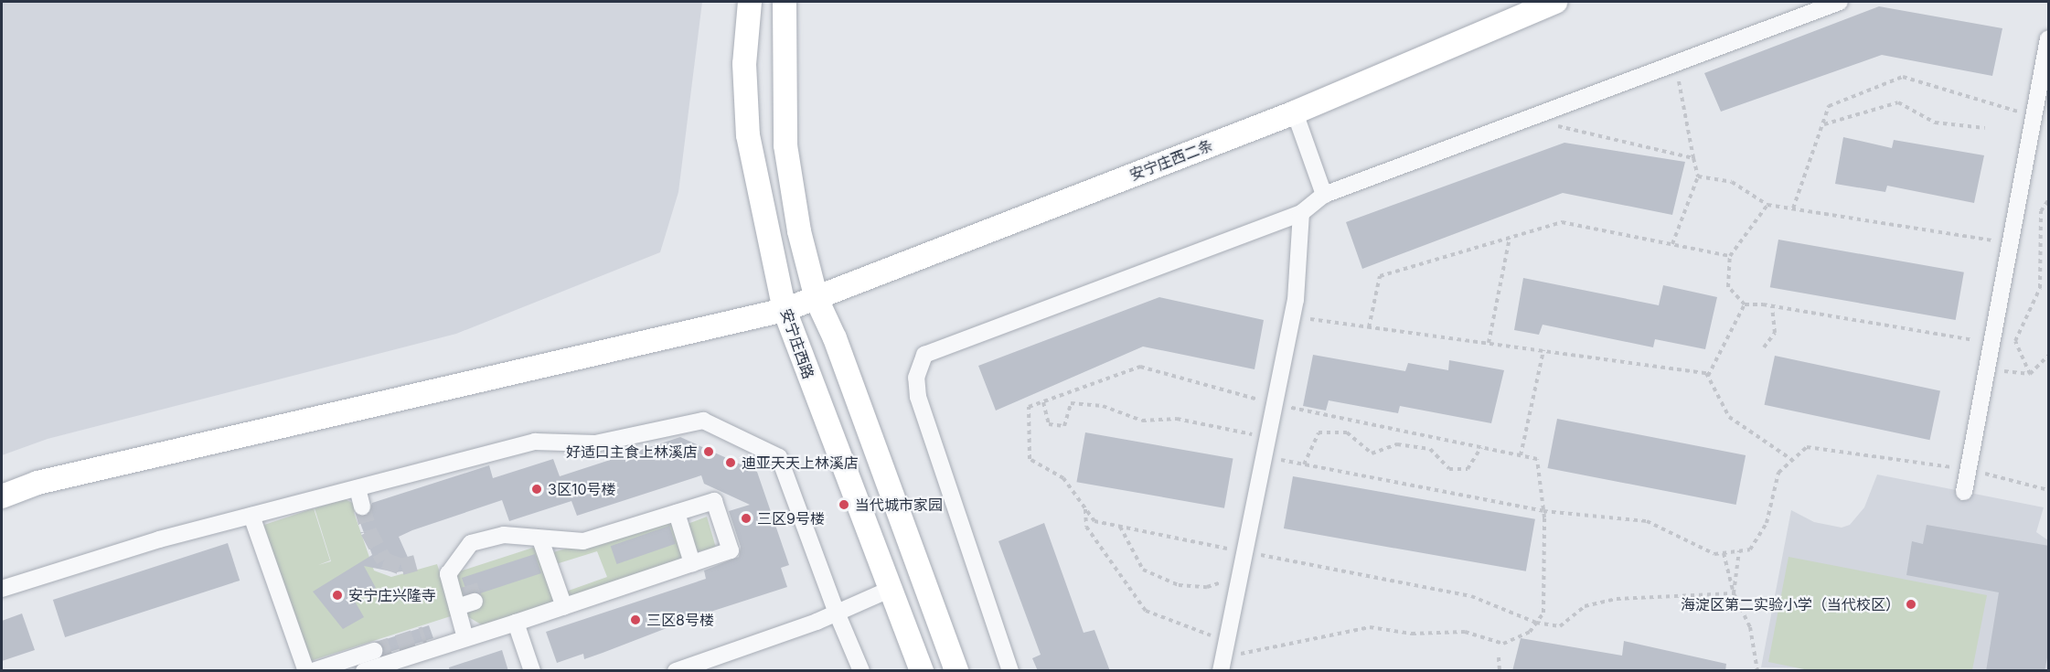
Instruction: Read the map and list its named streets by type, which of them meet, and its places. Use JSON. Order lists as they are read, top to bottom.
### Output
{
  "streets": {
    "street": ["安宁庄西二条", "安宁庄西路"]
  },
  "crossings": [
    ["安宁庄西二条", "安宁庄西路"]
  ],
  "places": [
    "好适口主食上林溪店",
    "迪亚天天上林溪店",
    "3区10号楼",
    "当代城市家园",
    "三区9号楼",
    "安宁庄兴隆寺",
    "海淀区第二实验小学（当代校区）",
    "三区8号楼"
  ]
}
